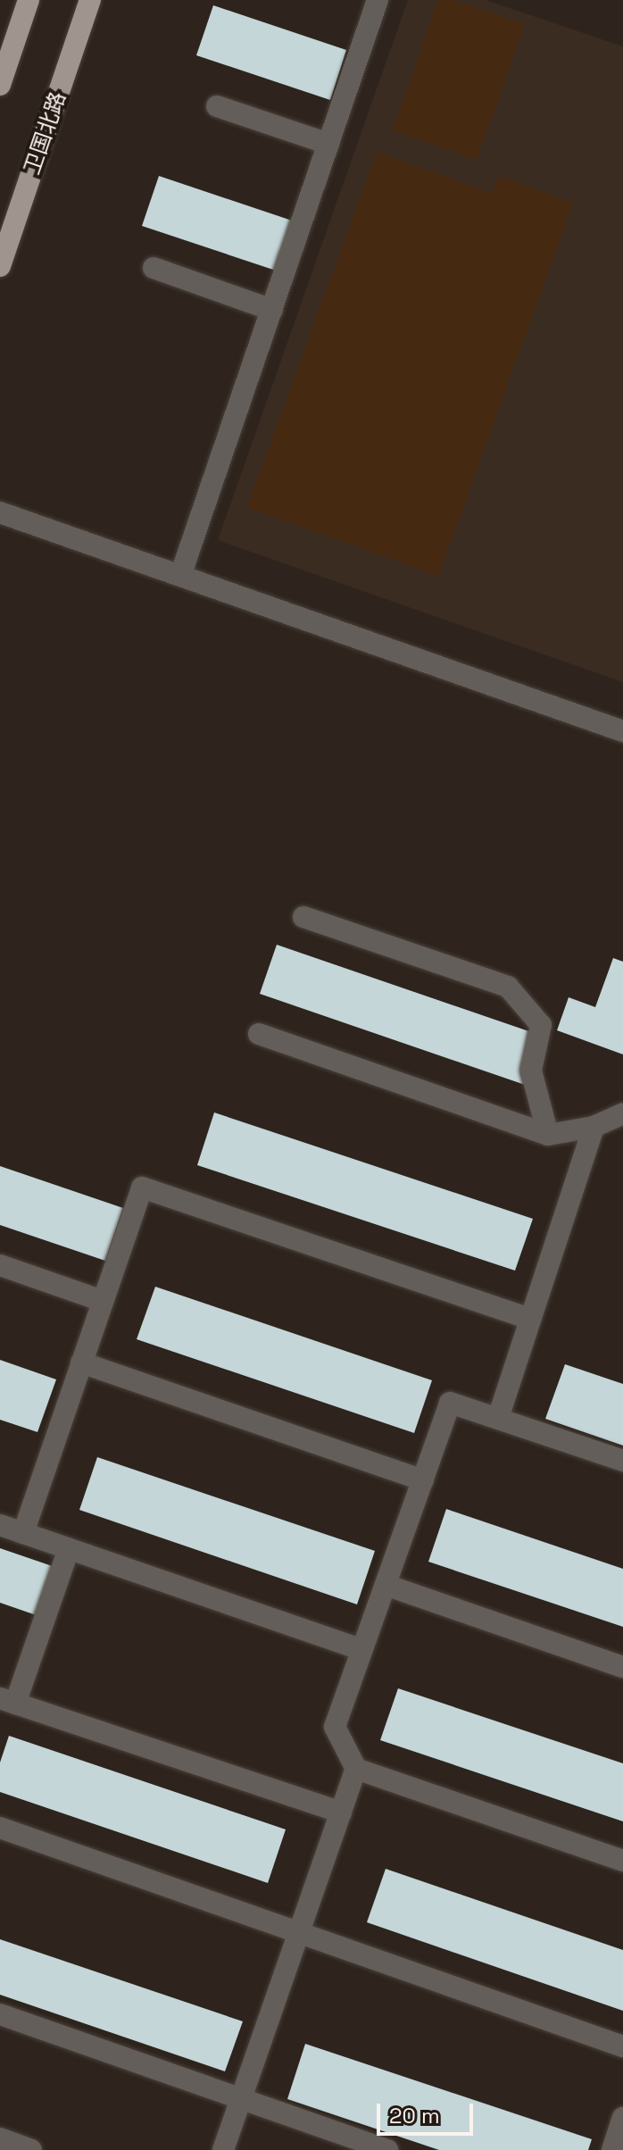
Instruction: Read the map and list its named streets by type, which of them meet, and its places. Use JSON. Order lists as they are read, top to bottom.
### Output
{
  "streets": {
    "main road": ["卫国北路"]
  },
  "scale_bar": "20 m"
}
